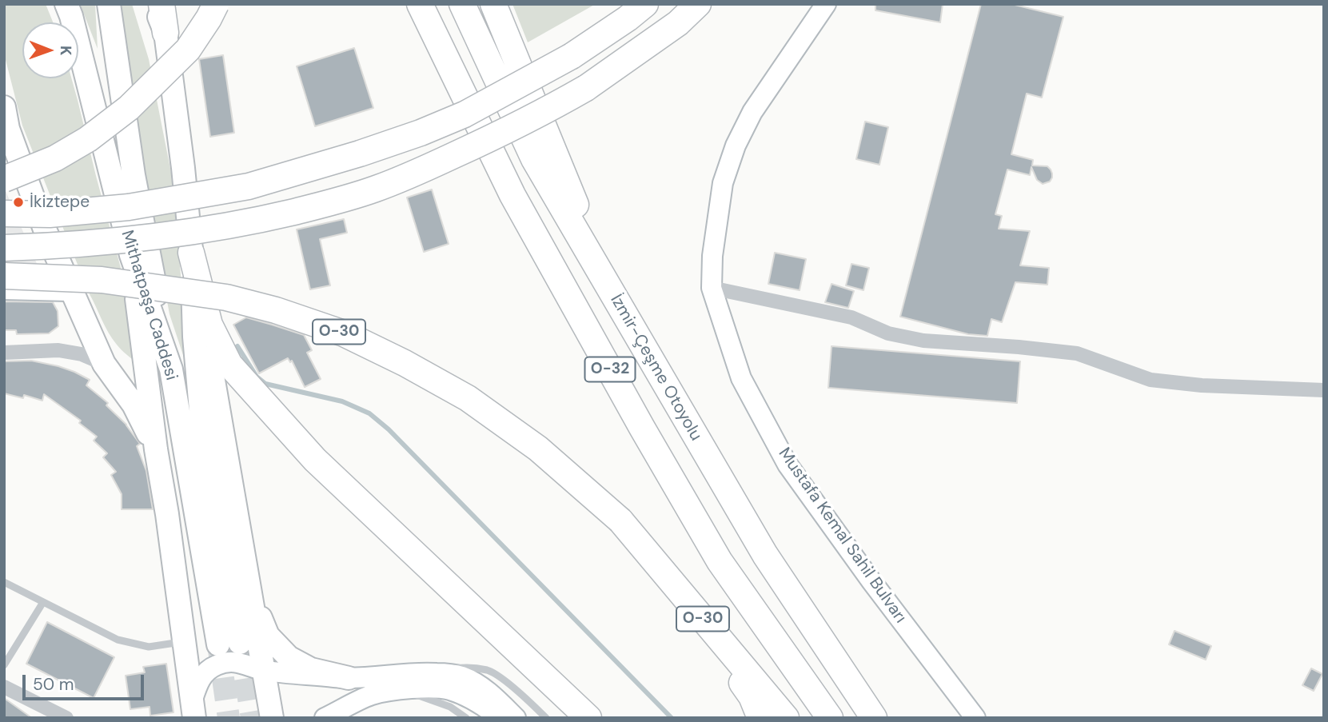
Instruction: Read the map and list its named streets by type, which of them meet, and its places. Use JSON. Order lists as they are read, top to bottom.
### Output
{
  "streets": {
    "highway": ["O-30", "İzmir-Çeşme Otoyolu", "O-32"],
    "main road": ["Mithatpaşa Caddesi", "Mustafa Kemal Sahil Bulvarı"]
  },
  "places": ["İkiztepe"],
  "scale_bar": "50 m",
  "north": "right"
}
